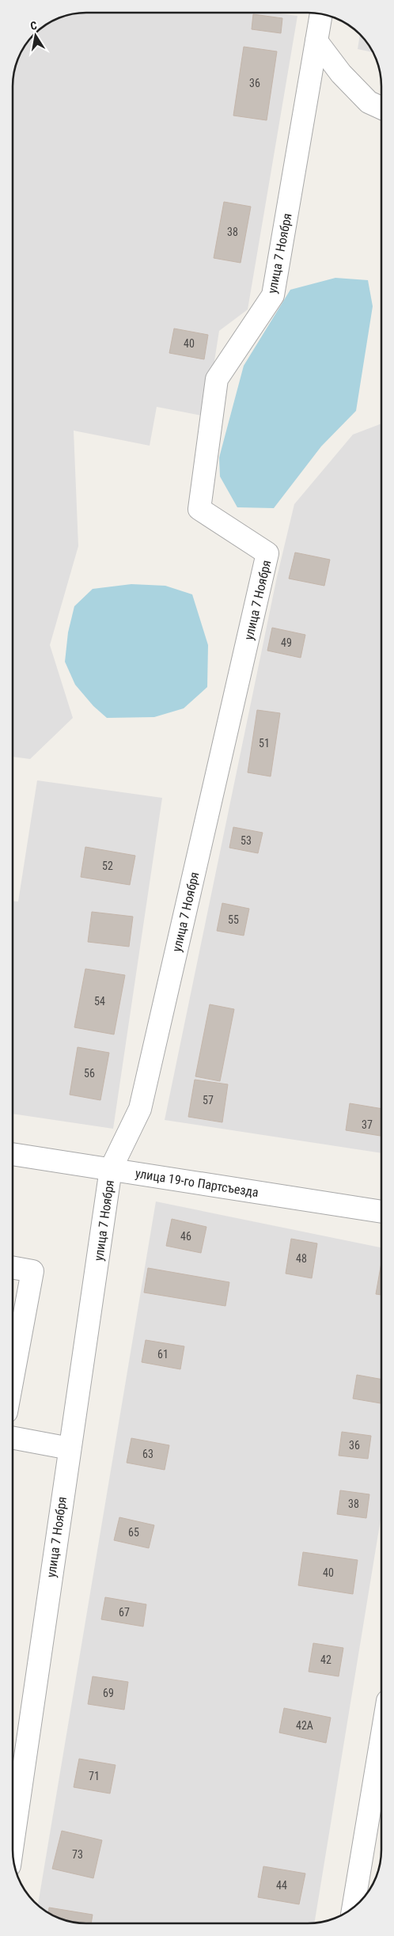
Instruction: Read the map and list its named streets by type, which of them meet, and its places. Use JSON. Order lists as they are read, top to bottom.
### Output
{
  "streets": {
    "street": ["улица 7 Ноября", "улица 19-го Партсъезда"]
  },
  "crossings": [
    ["улица 7 Ноября", "улица 19-го Партсъезда"]
  ],
  "house_numbers": [
    "36",
    "38",
    "40",
    "49",
    "51",
    "53",
    "52",
    "55",
    "54",
    "56",
    "57",
    "37",
    "46",
    "48",
    "61",
    "36",
    "63",
    "38",
    "65",
    "40",
    "67",
    "42",
    "69",
    "42А",
    "71",
    "73",
    "44"
  ],
  "north": "top"
}
